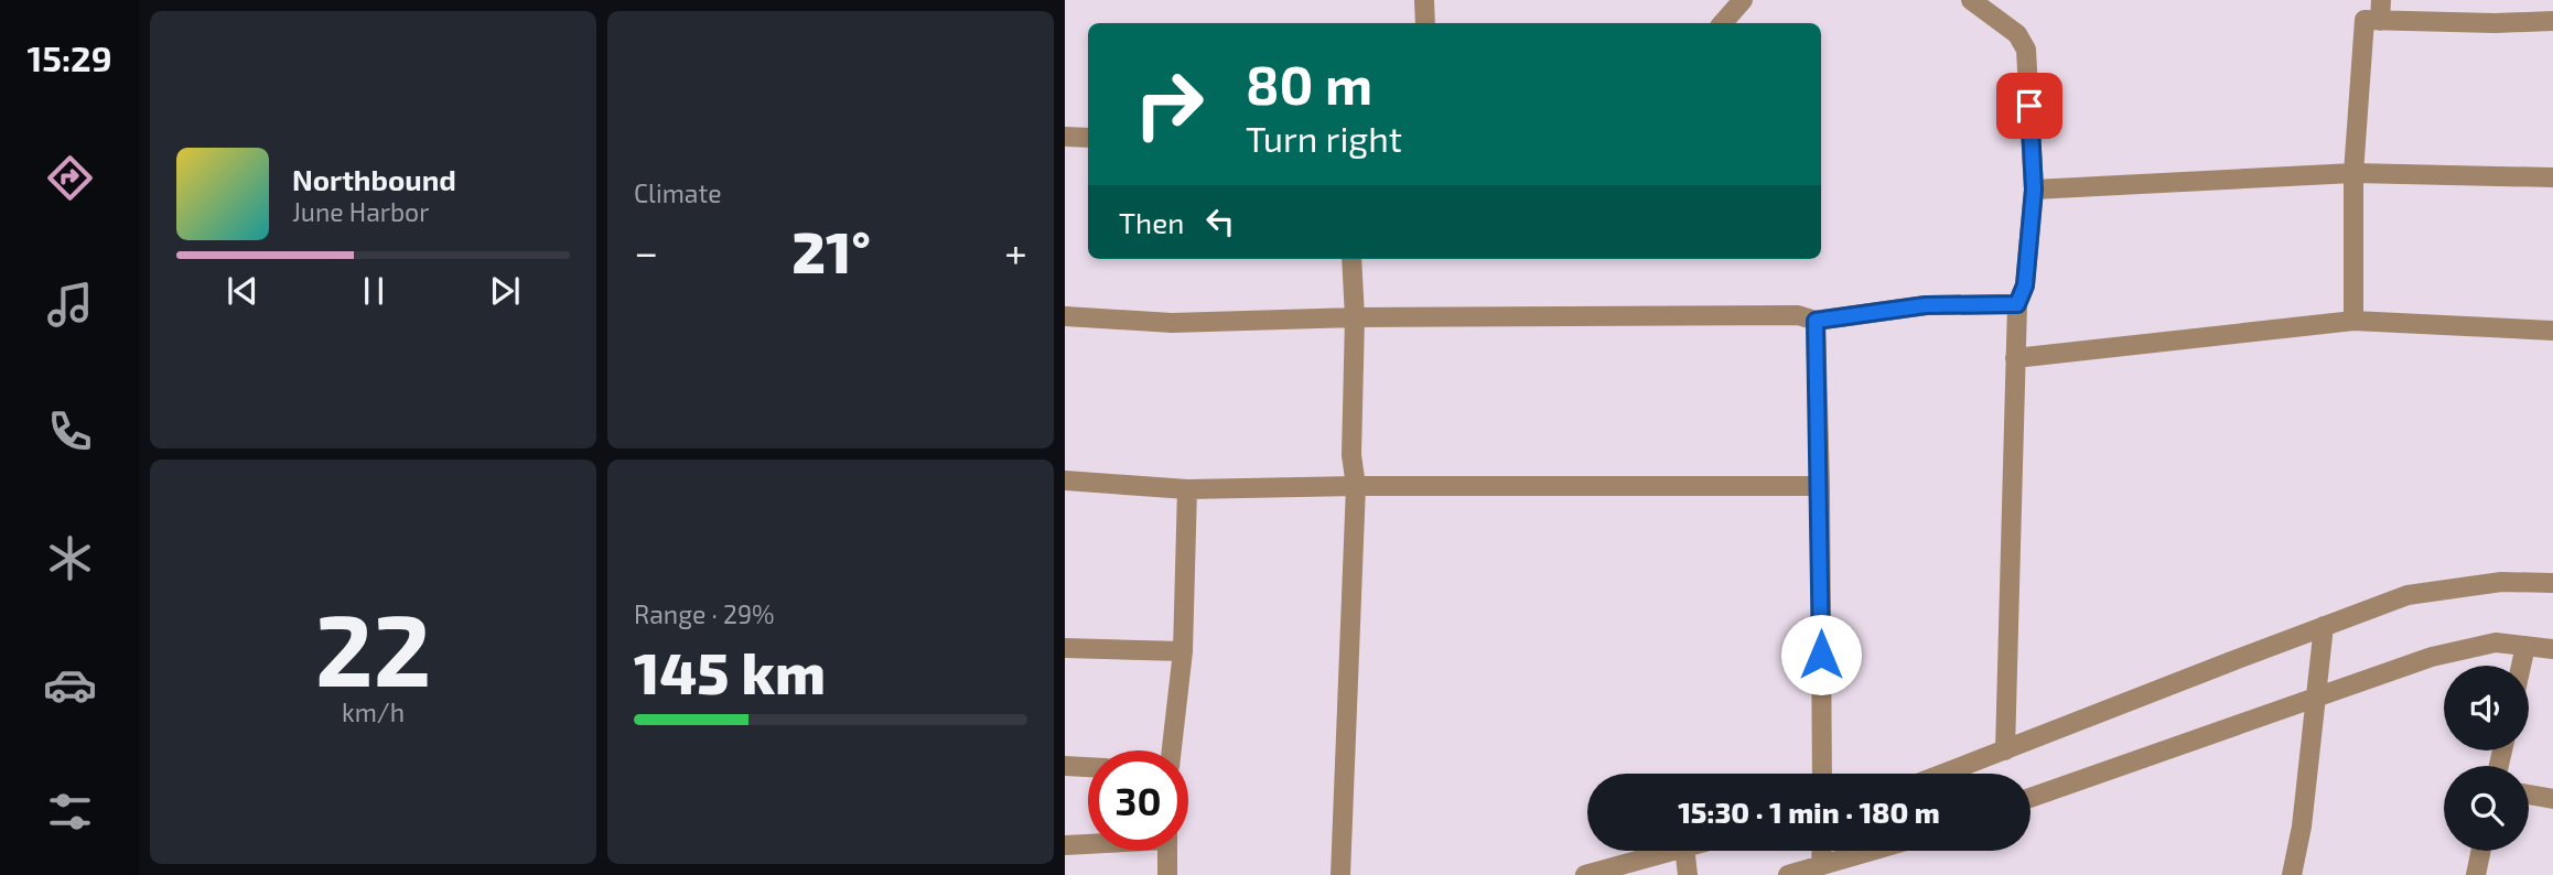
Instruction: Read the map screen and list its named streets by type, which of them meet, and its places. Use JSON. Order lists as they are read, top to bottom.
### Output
{
  "page": {
    "tabs": "15:29",
    "tile": [
      "Climate",
      ["22", "km/h"],
      ["Range · 29%", "145 km"]
    ],
    "turn": ["80 m", "Turn right"],
    "song": ["Northbound", "June Harbor"],
    "then": "Then",
    "heat": ["−", "21°", "+"],
    "limit": "30",
    "trip": "15:30 · 1 min · 180 m"
  }
}
